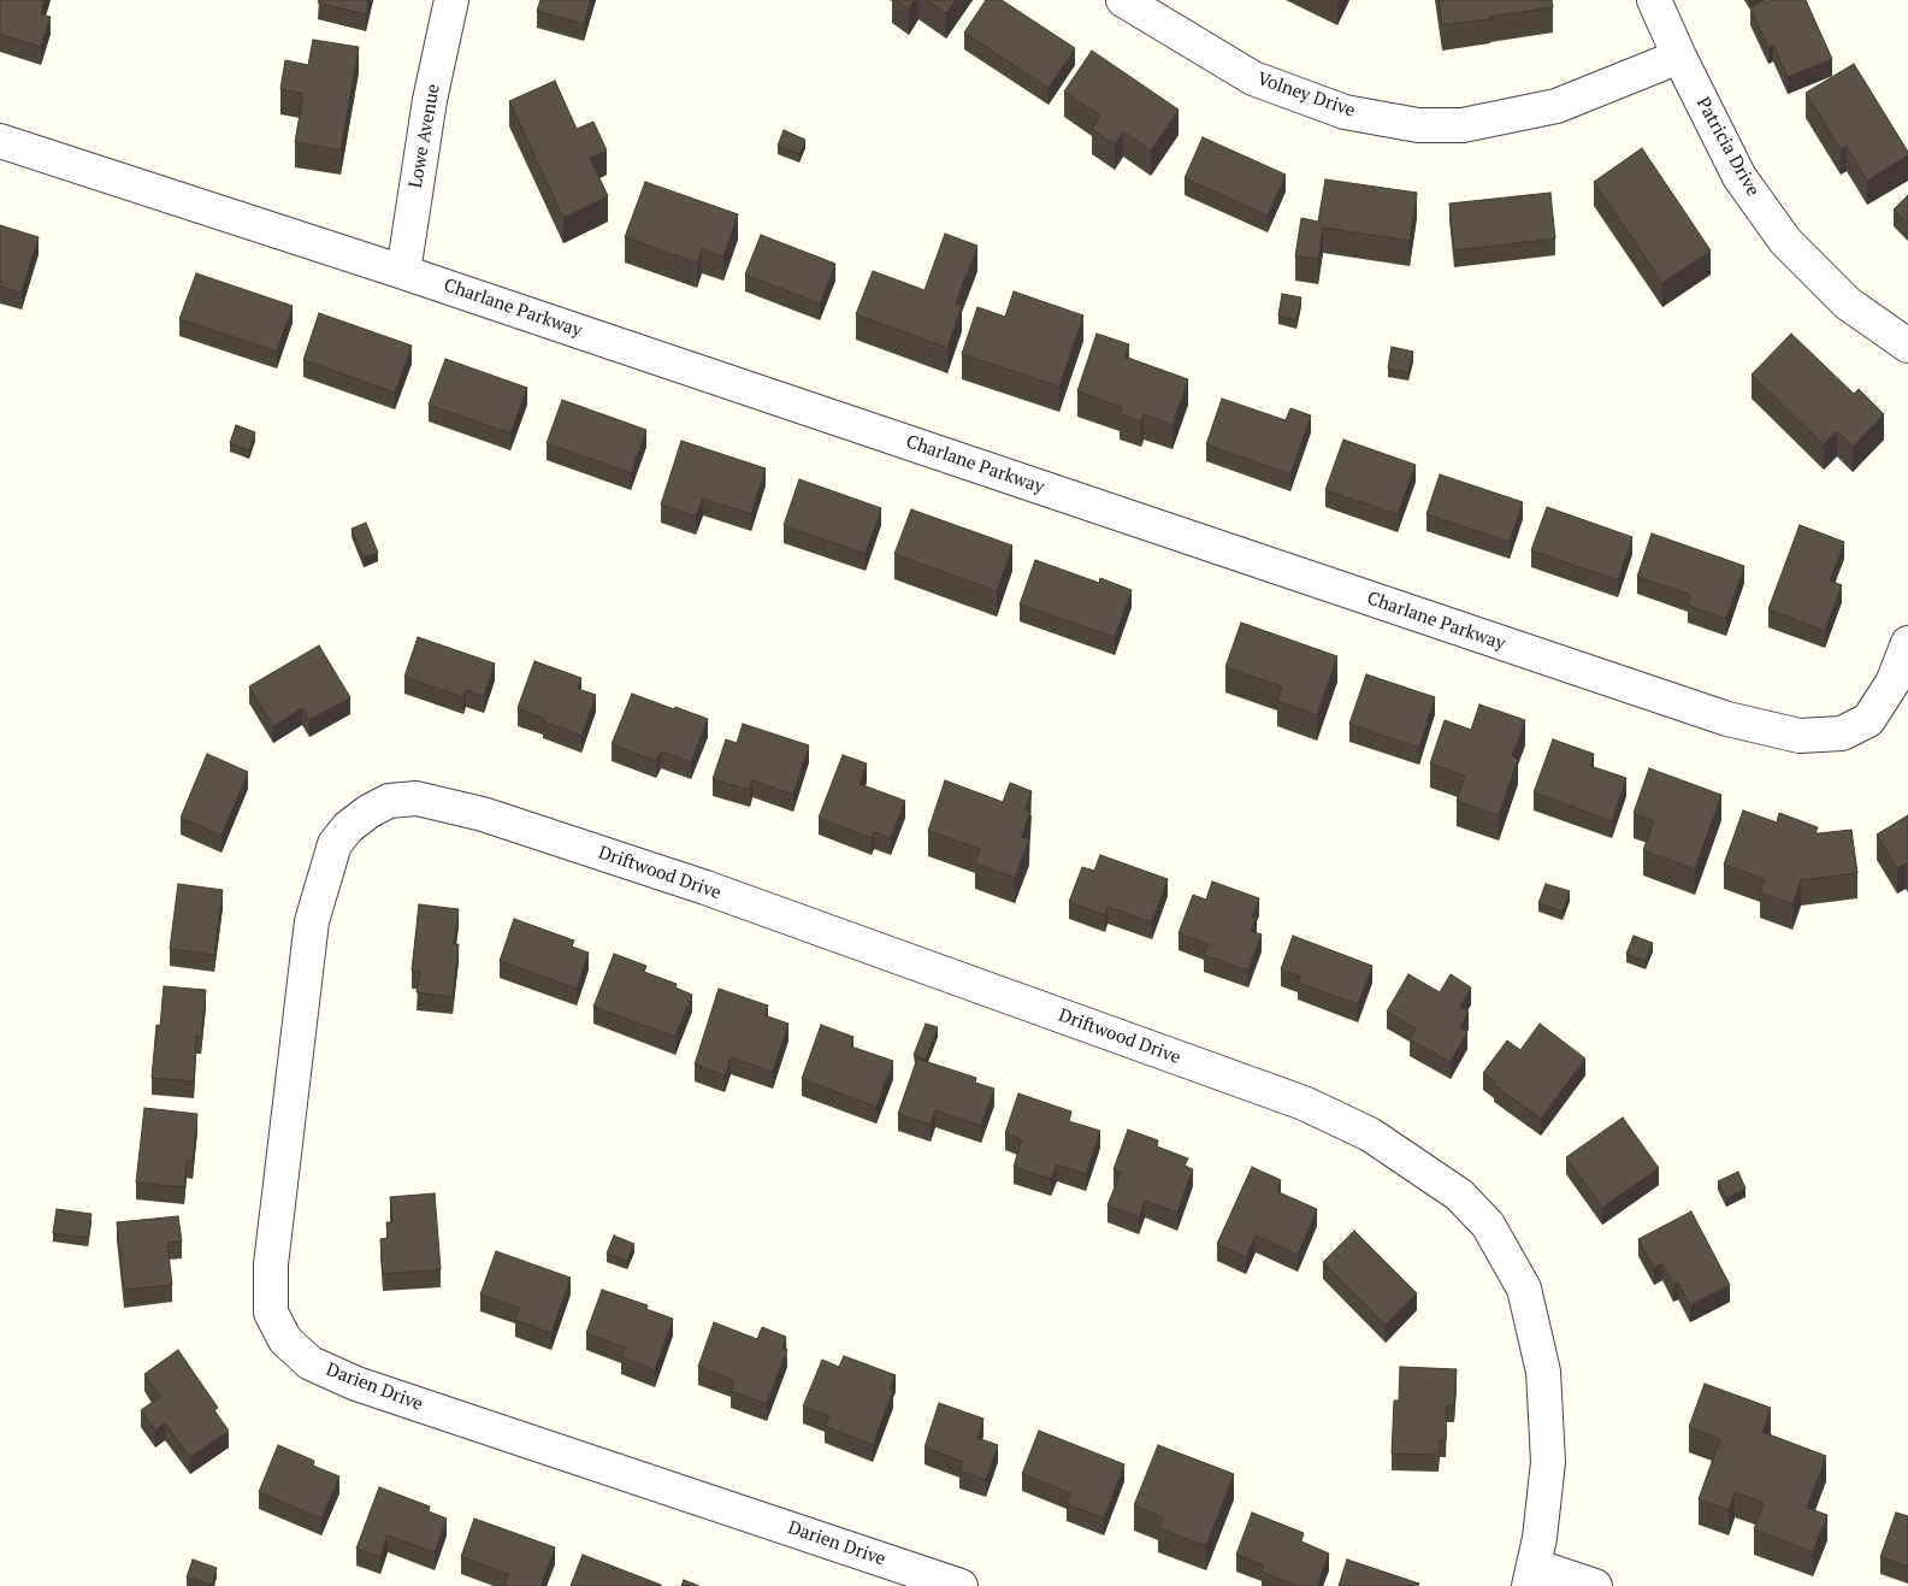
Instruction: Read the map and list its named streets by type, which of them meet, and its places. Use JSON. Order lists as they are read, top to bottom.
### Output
{
  "streets": {
    "street": [
      "Volney Drive",
      "Lowe Avenue",
      "Patricia Drive",
      "Charlane Parkway",
      "Driftwood Drive",
      "Darien Drive"
    ]
  },
  "crossings": [
    ["Volney Drive", "Patricia Drive"],
    ["Lowe Avenue", "Charlane Parkway"],
    ["Driftwood Drive", "Darien Drive"]
  ]
}
